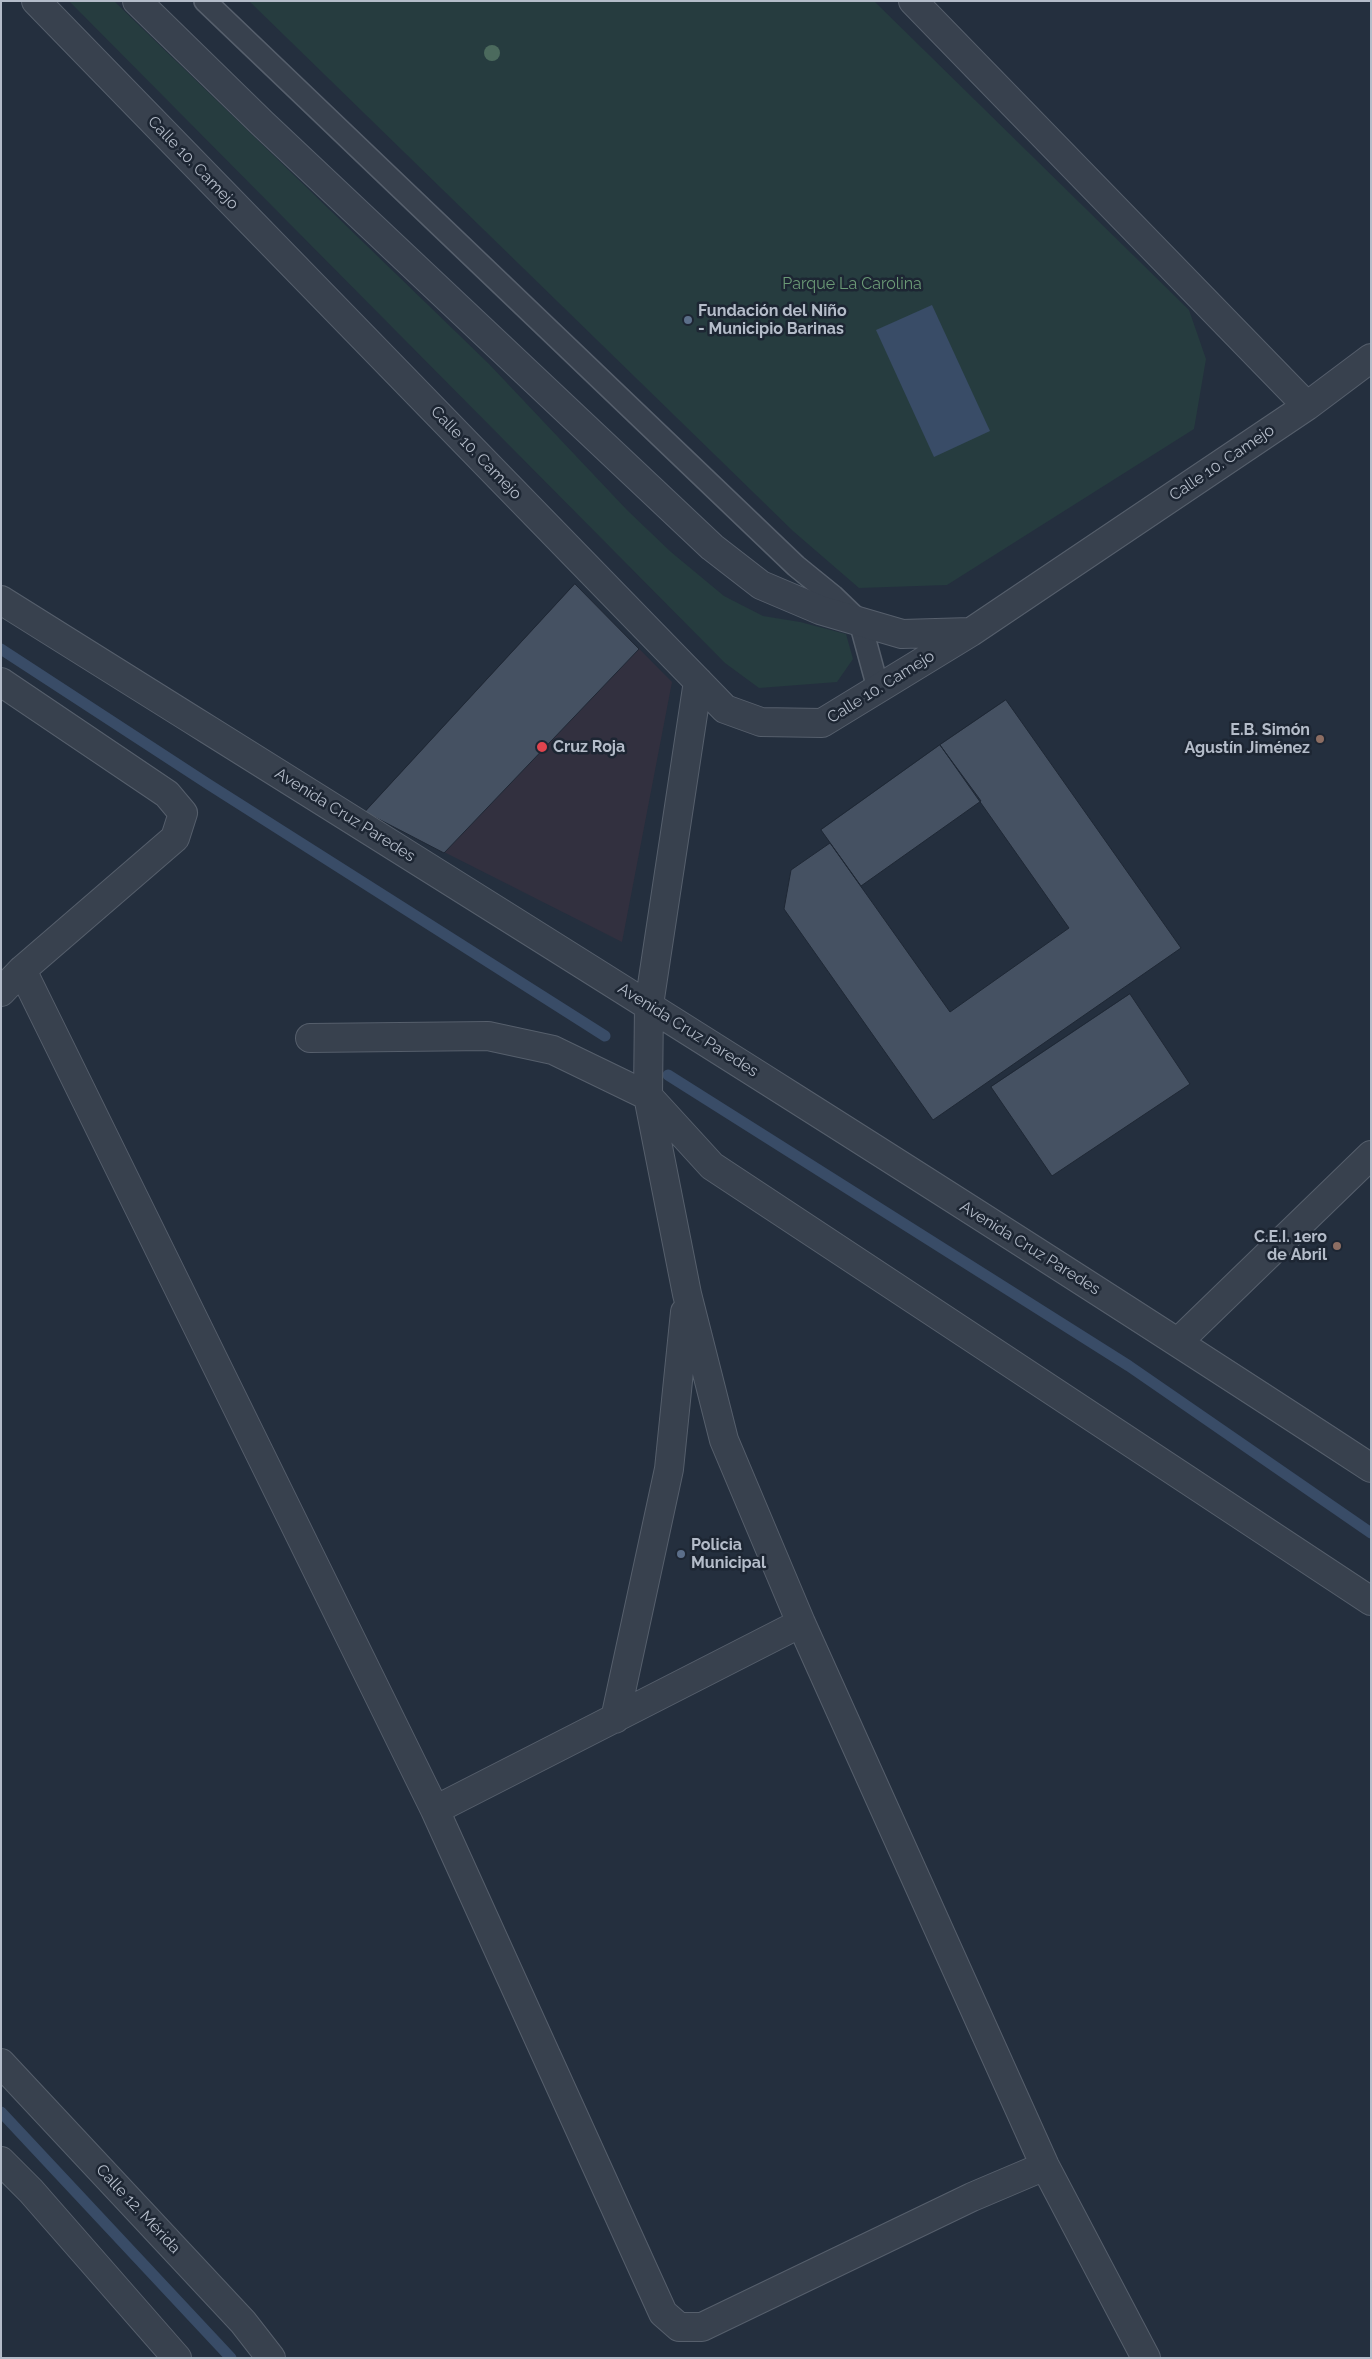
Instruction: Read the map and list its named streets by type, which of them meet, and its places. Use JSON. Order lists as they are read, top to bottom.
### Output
{
  "streets": {
    "street": ["Calle 10. Camejo", "Avenida Cruz Paredes", "Calle 12. Mérida"]
  },
  "parks": ["Parque La Carolina"],
  "places": [
    "Fundación del Niño - Municipio Barinas",
    "E.B. Simón Agustín Jiménez",
    "Cruz Roja",
    "C.E.I. 1ero de Abril",
    "Policia Municipal"
  ]
}
